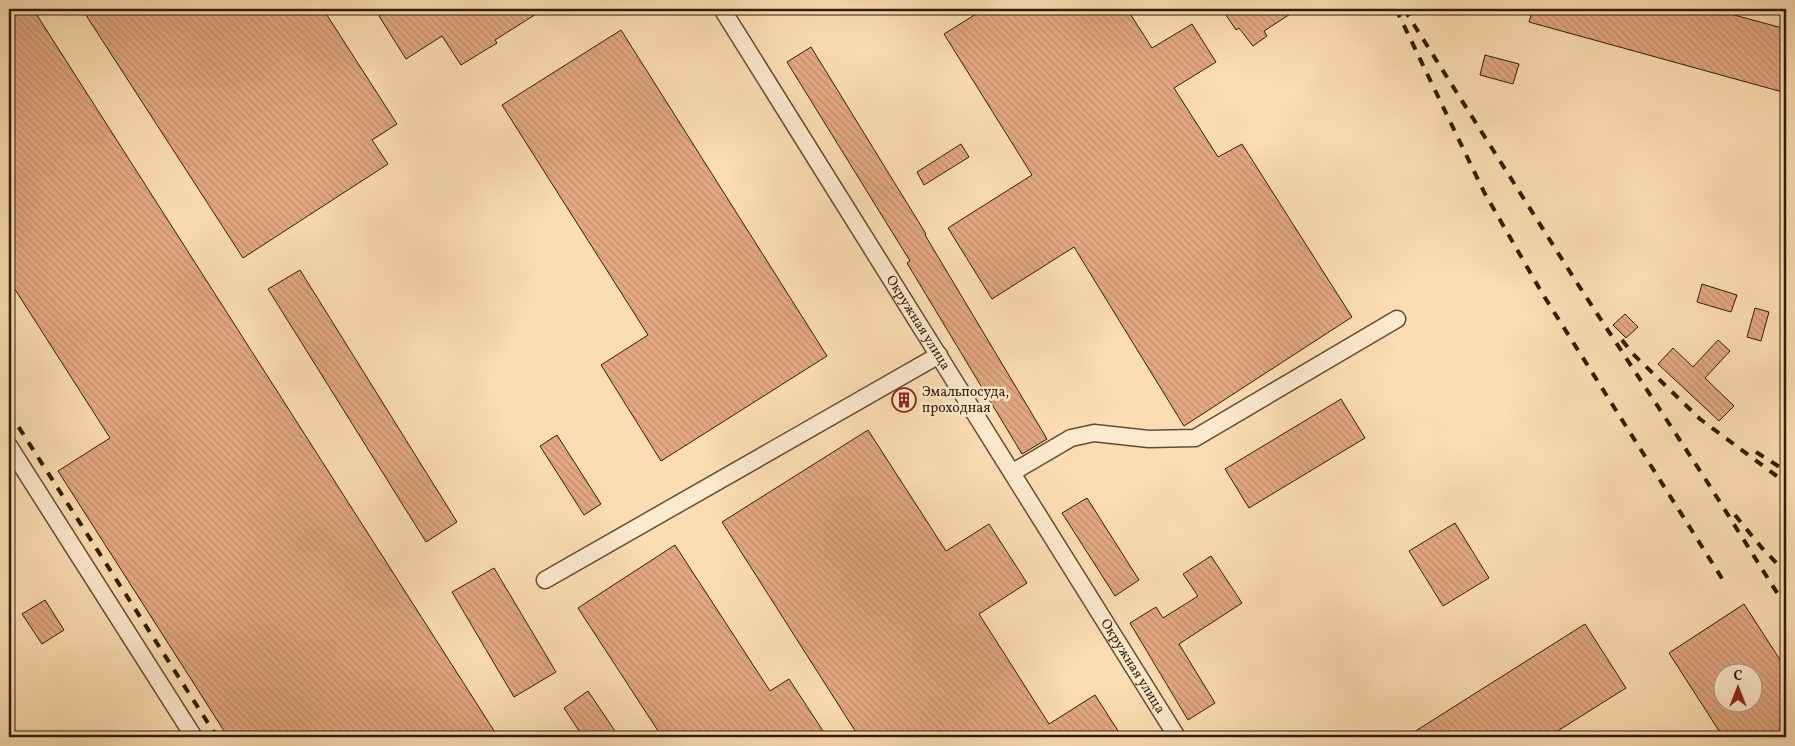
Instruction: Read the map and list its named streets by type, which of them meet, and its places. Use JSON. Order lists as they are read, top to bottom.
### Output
{
  "streets": {
    "street": ["Окружная улица"]
  },
  "places": {
    "building": ["Эмальпосуда, проходная"]
  },
  "north": "top"
}
